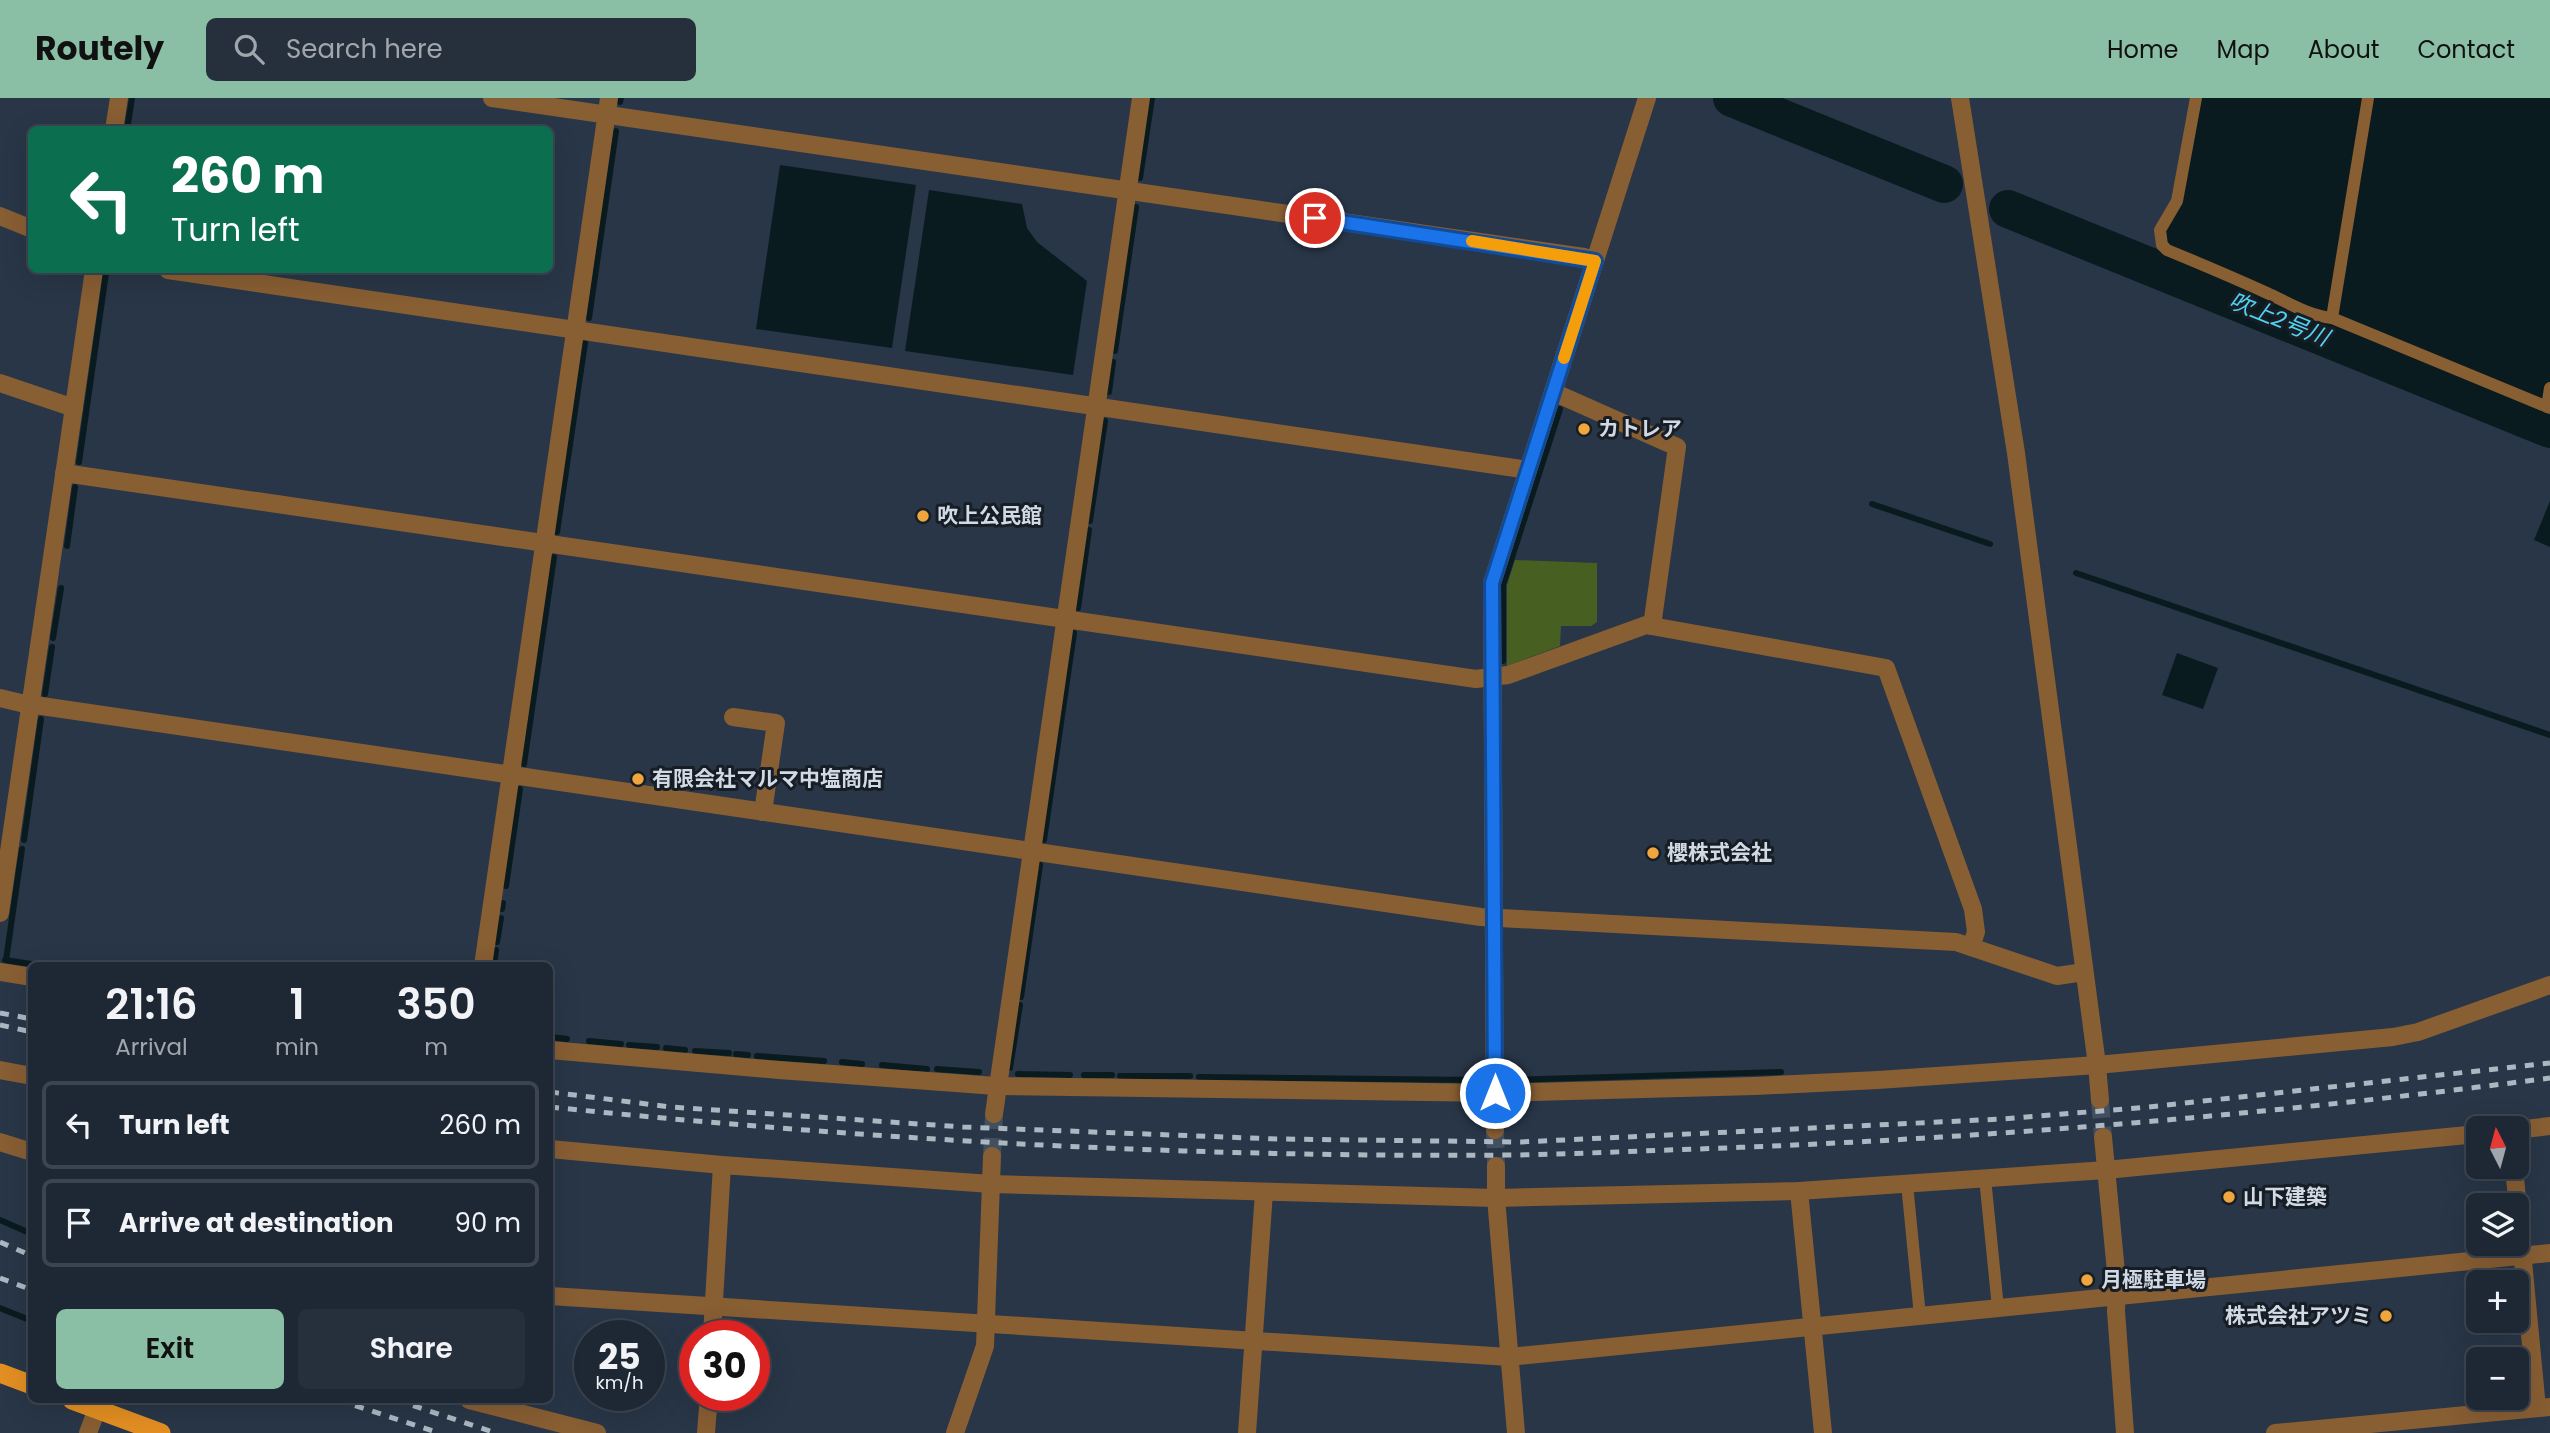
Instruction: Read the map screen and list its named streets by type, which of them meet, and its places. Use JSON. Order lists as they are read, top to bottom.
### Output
{
  "water": ["吹上2号川"],
  "places": [
    "カトレア",
    "吹上公民館",
    "有限会社マルマ中塩商店",
    "櫻株式会社",
    "山下建築",
    "月極駐車場",
    "株式会社アツミ"
  ],
  "north": "top",
  "page": {
    "header": "Routely",
    "search": "Search here",
    "nav": [
      "Home",
      "Map",
      "About",
      "Contact"
    ],
    "turn": ["260 m", "Turn left"],
    "eta": [
      "21:16",
      "Arrival",
      "1",
      "min",
      "350",
      "m"
    ],
    "list": [
      {
        "name": "Turn left",
        "value": "260 m"
      },
      {
        "name": "Arrive at destination",
        "value": "90 m"
      }
    ],
    "map_buttons": ["+", "−"],
    "buttons": ["Exit", "Share"],
    "speed": "25 km/h",
    "limit": "30"
  }
}
